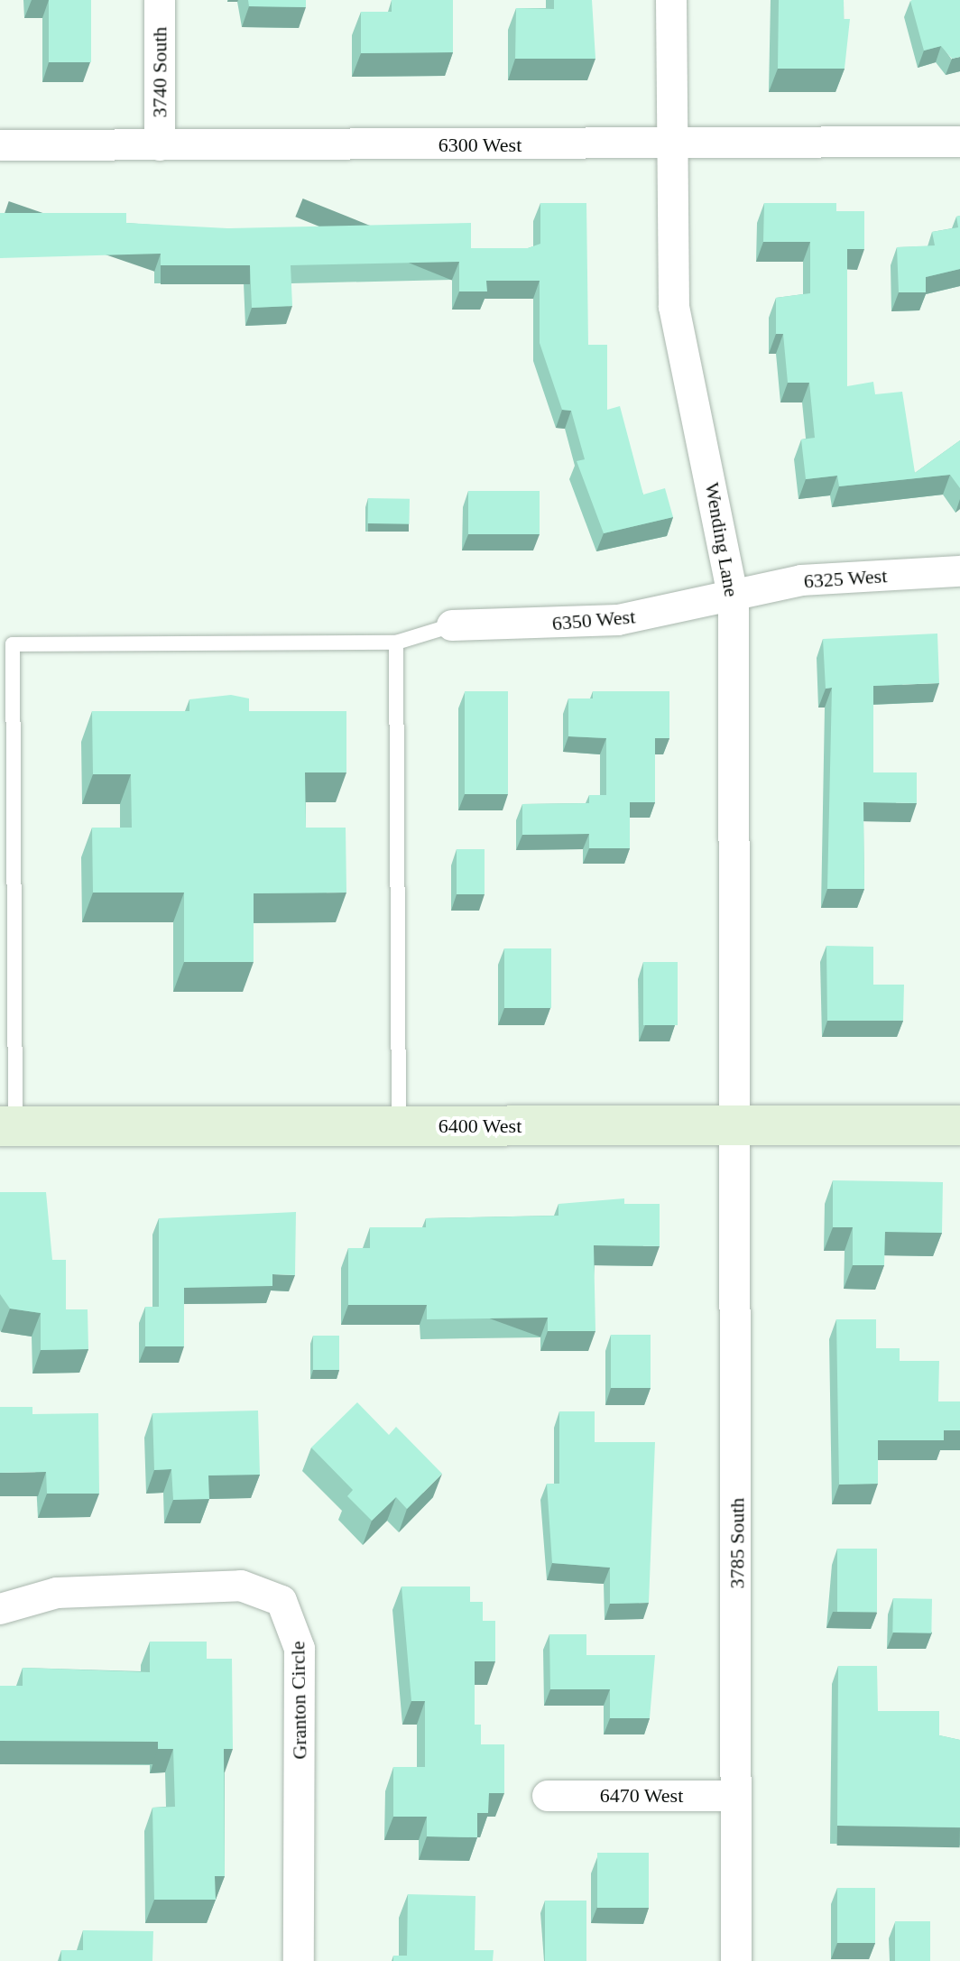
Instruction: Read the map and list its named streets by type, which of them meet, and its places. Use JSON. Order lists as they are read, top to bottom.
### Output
{
  "streets": {
    "street": [
      "3740 South",
      "6300 West",
      "Wending Lane",
      "6325 West",
      "6350 West",
      "6400 West",
      "3785 South",
      "Granton Circle",
      "6470 West"
    ]
  },
  "crossings": [
    ["3740 South", "6300 West"],
    ["6300 West", "Wending Lane"],
    ["Wending Lane", "6325 West"],
    ["Wending Lane", "6350 West"],
    ["Wending Lane", "6400 West"],
    ["Wending Lane", "3785 South"],
    ["6325 West", "6350 West"],
    ["6400 West", "3785 South"],
    ["3785 South", "6470 West"]
  ]
}
